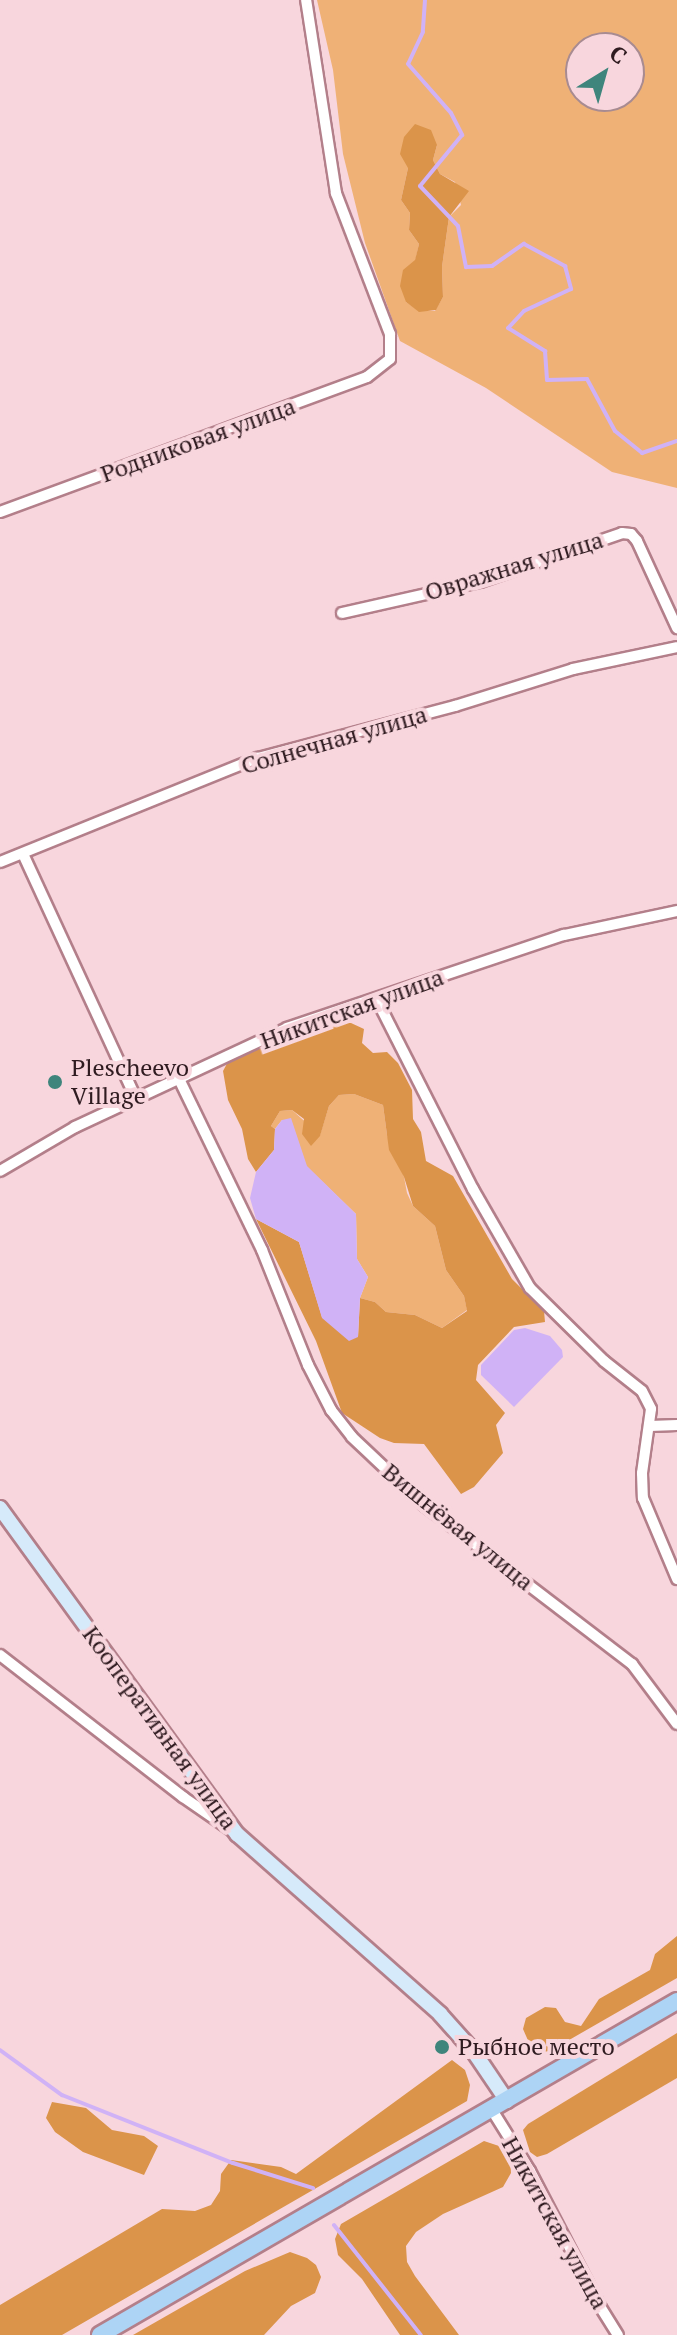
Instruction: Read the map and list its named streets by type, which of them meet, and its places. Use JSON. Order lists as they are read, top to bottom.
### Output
{
  "streets": {
    "street": [
      "Родниковая улица",
      "Овражная улица",
      "Солнечная улица",
      "Никитская улица",
      "Вишнёвая улица",
      "Кооперативная улица"
    ]
  },
  "crossings": [
    ["Никитская улица", "Вишнёвая улица"],
    ["Никитская улица", "Кооперативная улица"]
  ],
  "places": ["Plescheevo Village", "Рыбное место"],
  "north": "top right"
}
